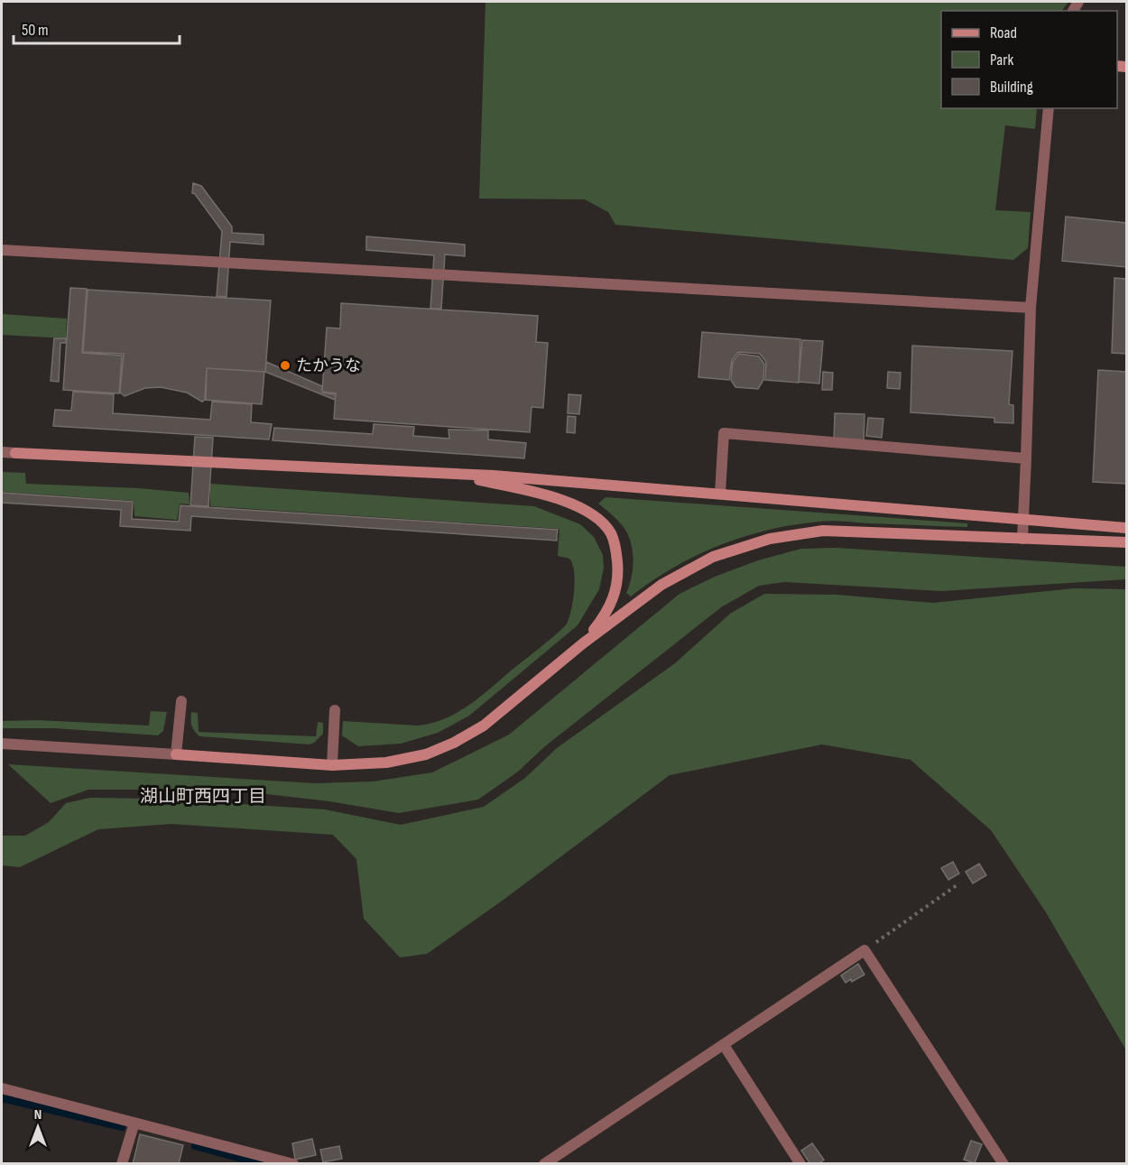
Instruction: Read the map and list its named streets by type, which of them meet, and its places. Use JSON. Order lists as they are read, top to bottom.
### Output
{
  "districts": ["湖山町西四丁目"],
  "places": ["たかうな"],
  "legend": ["Road", "Park", "Building"],
  "scale_bar": "50 m",
  "north": "top"
}
